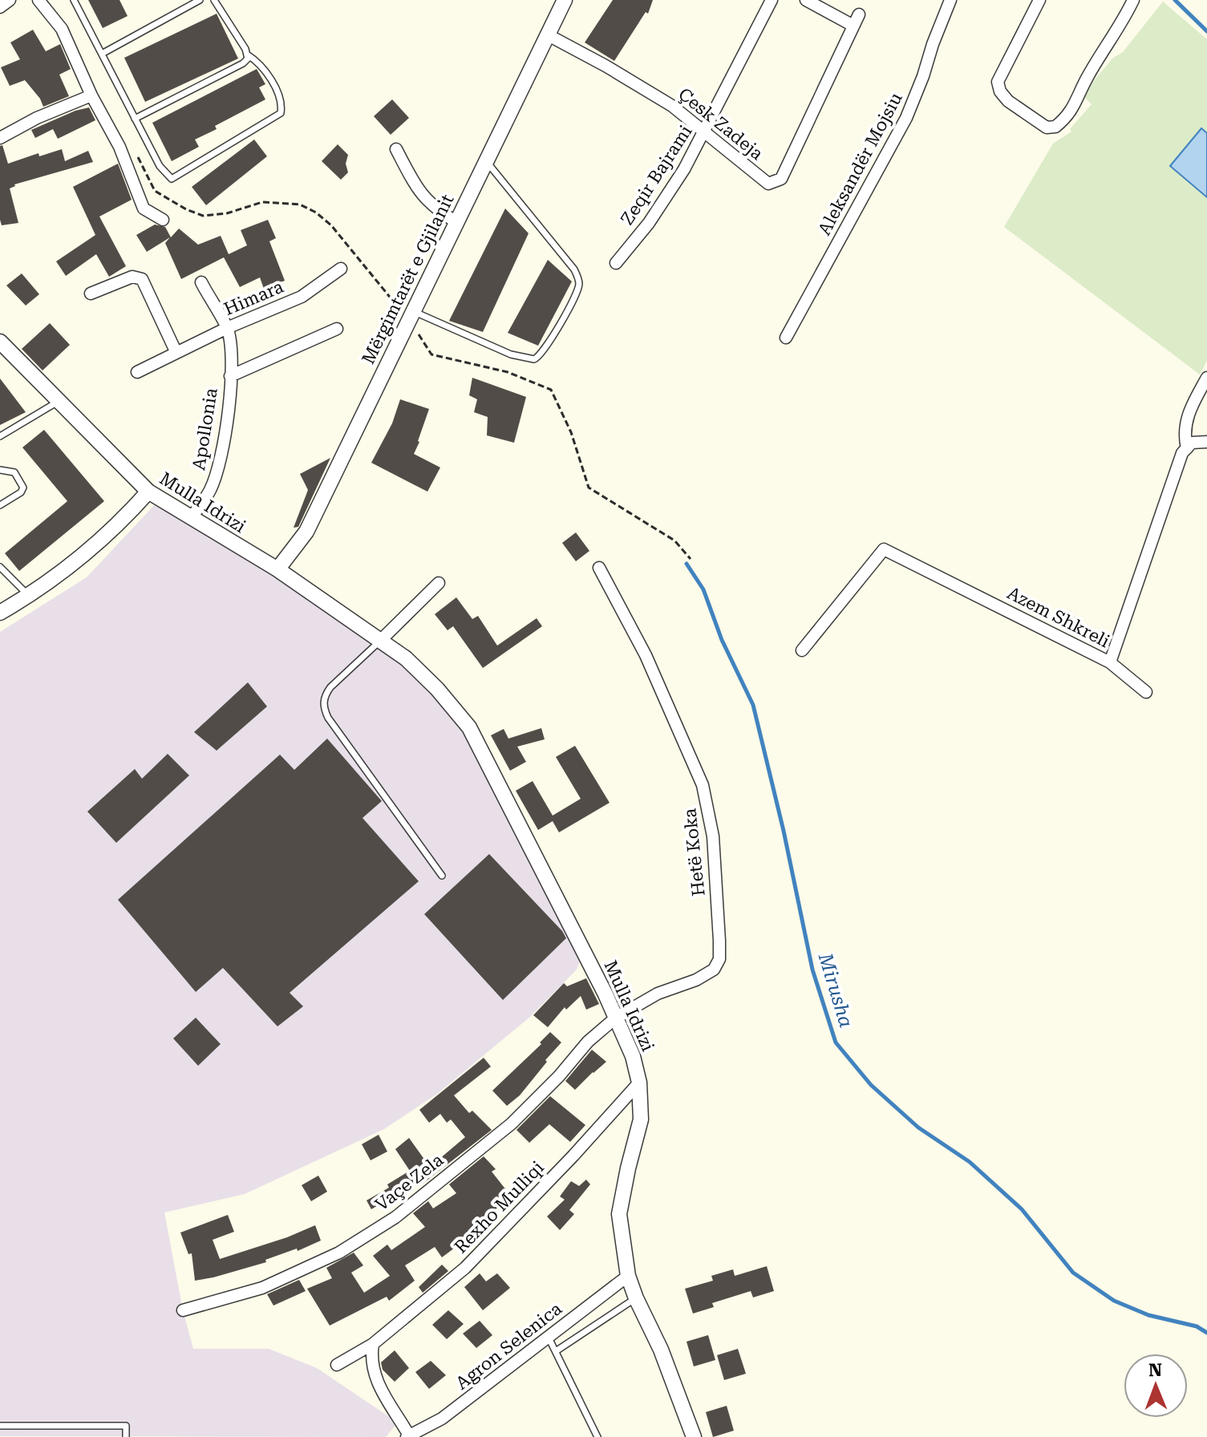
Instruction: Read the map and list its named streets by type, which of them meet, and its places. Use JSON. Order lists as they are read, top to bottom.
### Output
{
  "streets": {
    "street": [
      "Çesk Zadeja",
      "Aleksandër Mojsiu",
      "Zeqir Bajrami",
      "Mërgimtarët e Gjilanit",
      "Himara",
      "Apollonia",
      "Mulla Idrizi",
      "Azem Shkreli",
      "Hetë Koka",
      "Vaçe Zela",
      "Rexho Mulliqi",
      "Agron Selenica"
    ]
  },
  "crossings": [
    ["Çesk Zadeja", "Zeqir Bajrami"],
    ["Çesk Zadeja", "Mërgimtarët e Gjilanit"],
    ["Mërgimtarët e Gjilanit", "Mulla Idrizi"],
    ["Himara", "Apollonia"],
    ["Apollonia", "Mulla Idrizi"],
    ["Mulla Idrizi", "Hetë Koka"],
    ["Mulla Idrizi", "Vaçe Zela"],
    ["Mulla Idrizi", "Rexho Mulliqi"],
    ["Mulla Idrizi", "Agron Selenica"],
    ["Hetë Koka", "Vaçe Zela"]
  ],
  "water": ["Mirusha"],
  "north": "top"
}
